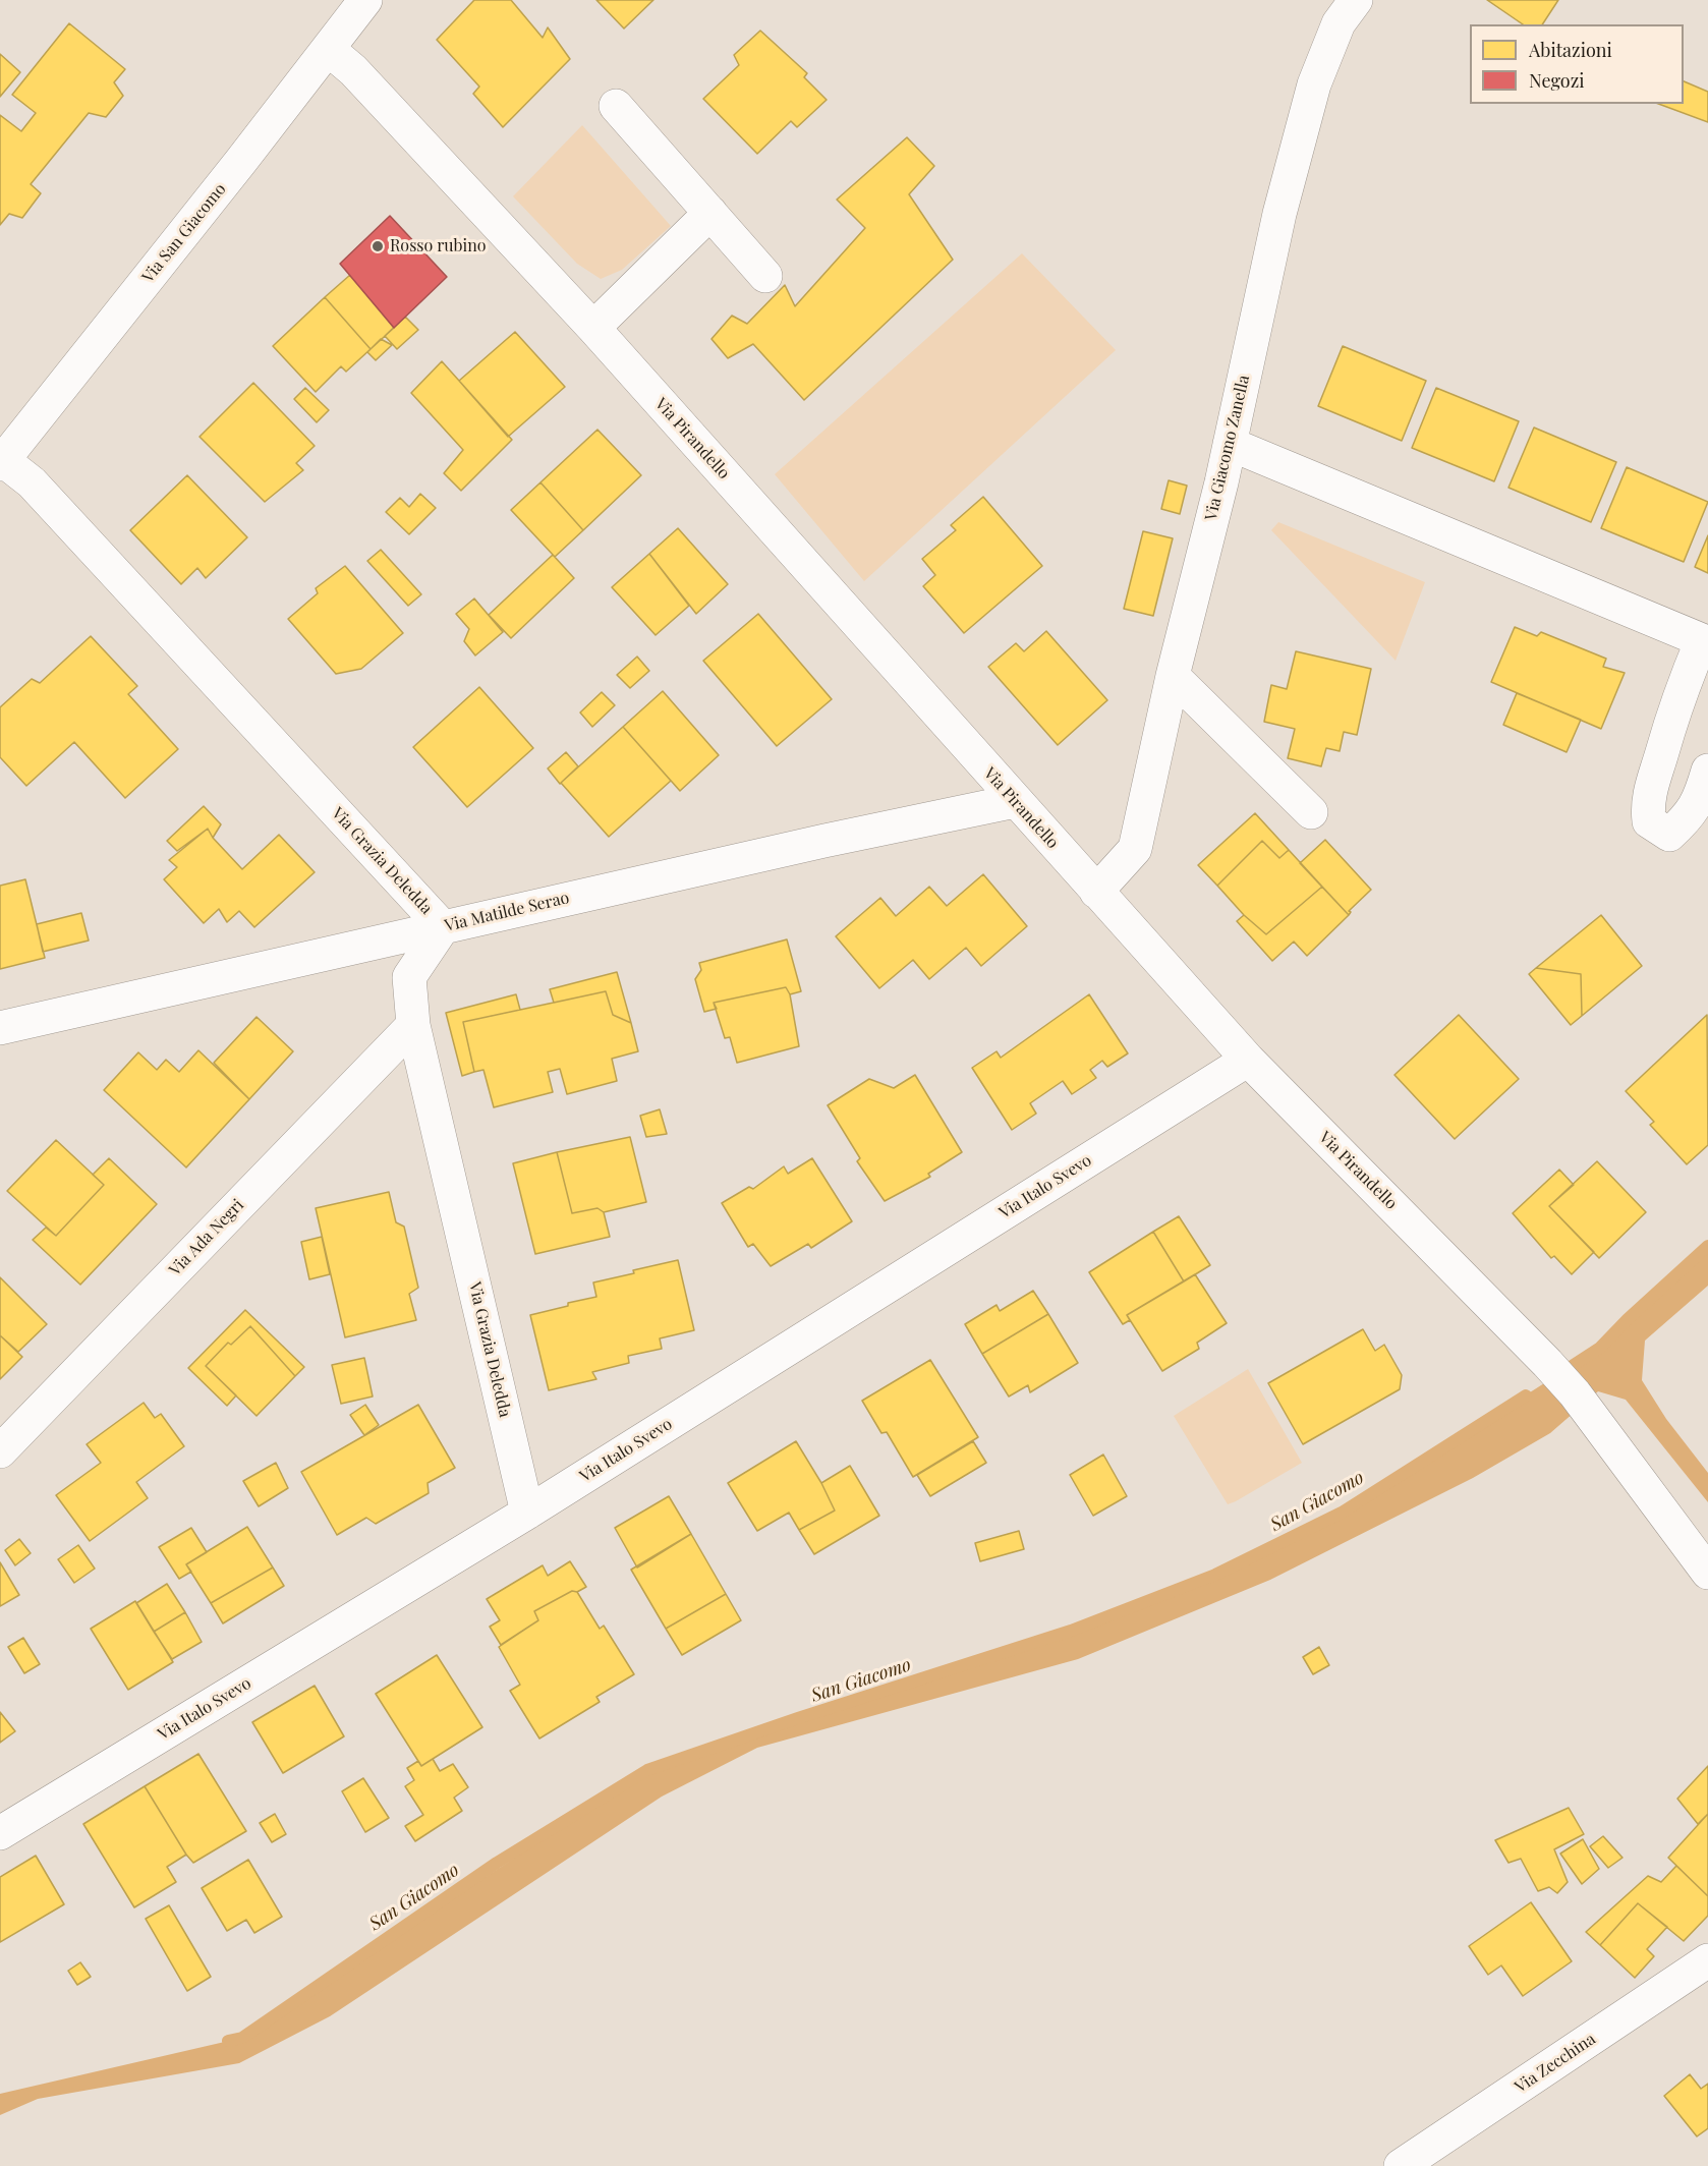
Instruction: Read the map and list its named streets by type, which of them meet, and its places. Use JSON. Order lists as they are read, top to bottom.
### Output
{
  "streets": {
    "street": [
      "Via San Giacomo",
      "Via Pirandello",
      "Via Giacomo Zanella",
      "Via Grazia Deledda",
      "Via Matilde Serao",
      "Via Italo Svevo",
      "Via Ada Negri",
      "Via Zecchina"
    ]
  },
  "crossings": [
    ["Via San Giacomo", "Via Pirandello"],
    ["Via San Giacomo", "Via Grazia Deledda"],
    ["Via Pirandello", "Via Giacomo Zanella"],
    ["Via Pirandello", "Via Matilde Serao"],
    ["Via Pirandello", "Via Italo Svevo"],
    ["Via Grazia Deledda", "Via Matilde Serao"],
    ["Via Grazia Deledda", "Via Italo Svevo"],
    ["Via Grazia Deledda", "Via Ada Negri"]
  ],
  "water": ["San Giacomo"],
  "places": ["Rosso rubino"],
  "legend": ["Abitazioni", "Negozi"]
}
